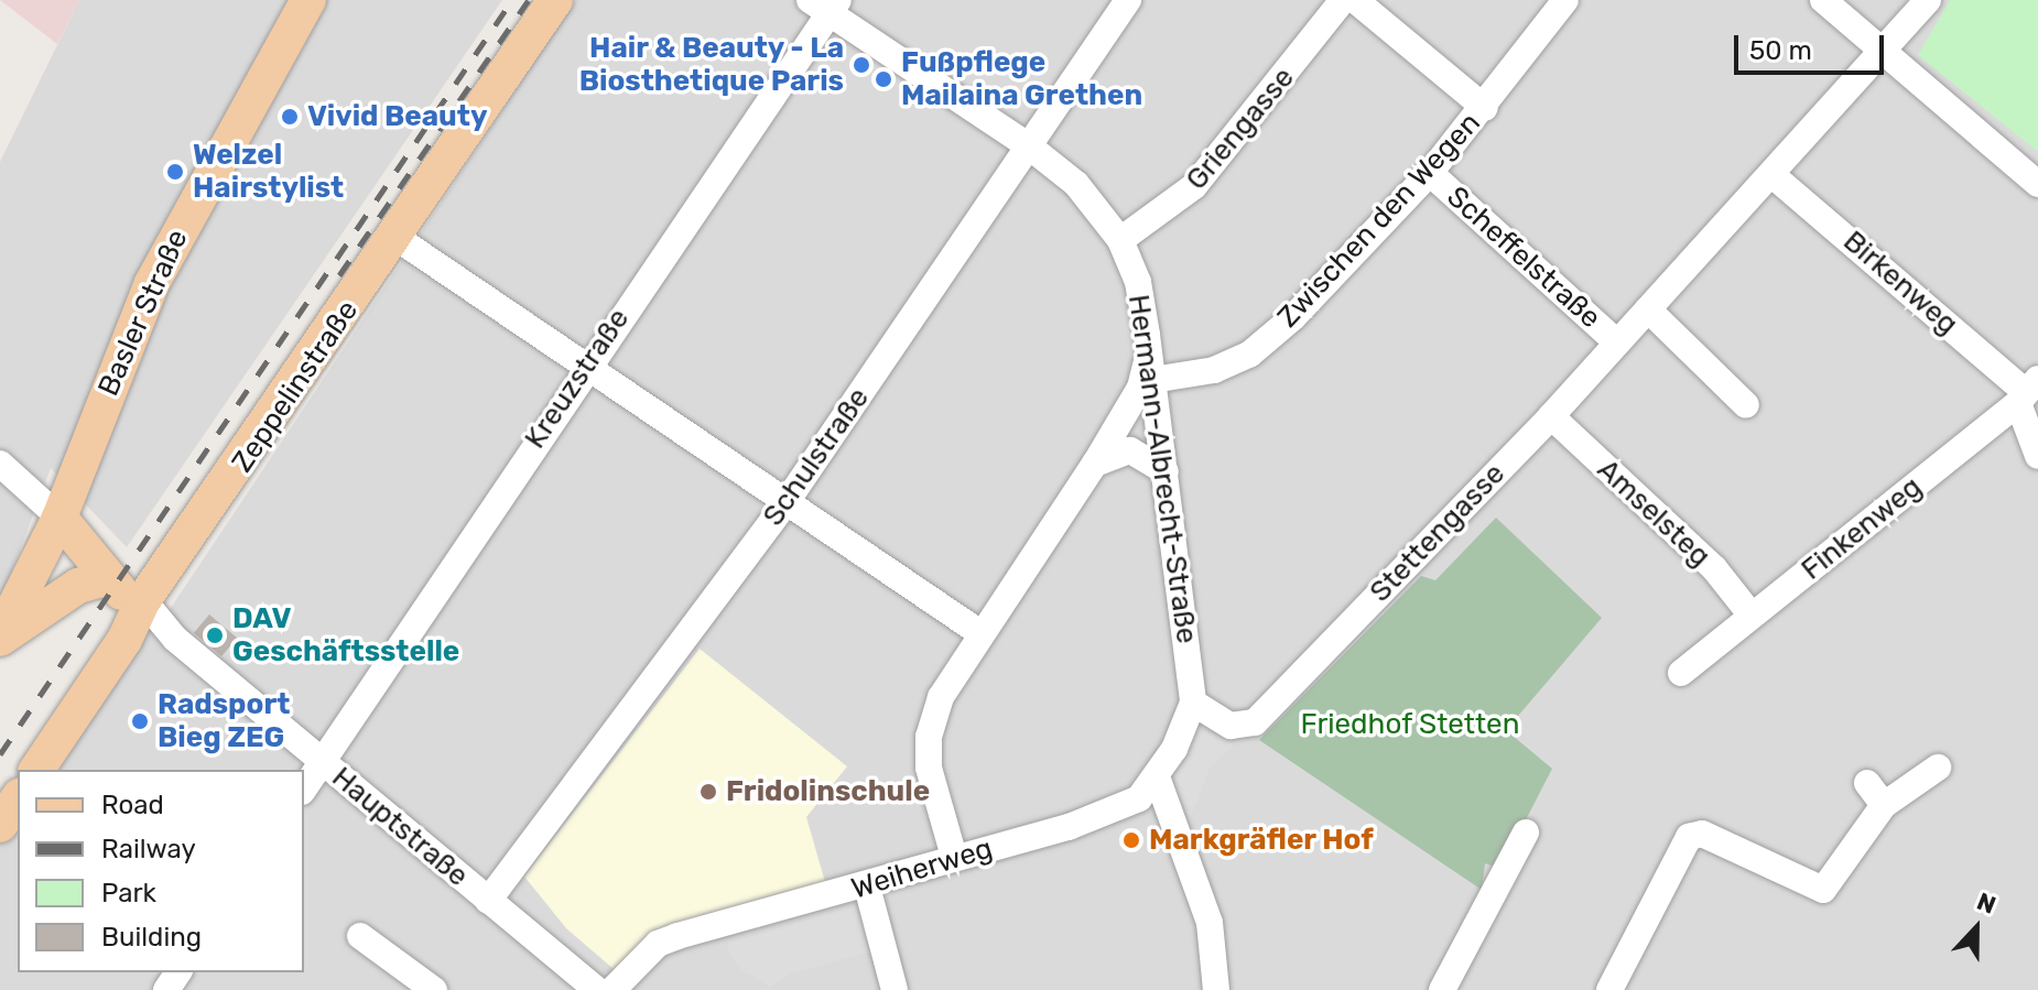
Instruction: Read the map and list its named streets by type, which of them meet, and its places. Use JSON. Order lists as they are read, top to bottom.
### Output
{
  "streets": {
    "main road": ["Basler Straße", "Zeppelinstraße", "Hauptstraße"],
    "street": [
      "Griengasse",
      "Zwischen den Wegen",
      "Scheffelstraße",
      "Birkenweg",
      "Kreuzstraße",
      "Schulstraße",
      "Hermann-Albrecht-Straße",
      "Amselsteg",
      "Finkenweg",
      "Stettengasse",
      "Weiherweg"
    ]
  },
  "crossings": [
    ["Griengasse", "Hermann-Albrecht-Straße"],
    ["Zwischen den Wegen", "Scheffelstraße"],
    ["Zwischen den Wegen", "Hermann-Albrecht-Straße"],
    ["Scheffelstraße", "Stettengasse"],
    ["Birkenweg", "Finkenweg"],
    ["Birkenweg", "Stettengasse"],
    ["Basler Straße", "Hauptstraße"],
    ["Kreuzstraße", "Hermann-Albrecht-Straße"],
    ["Kreuzstraße", "Hauptstraße"],
    ["Zeppelinstraße", "Hauptstraße"],
    ["Schulstraße", "Hermann-Albrecht-Straße"],
    ["Schulstraße", "Hauptstraße"],
    ["Hermann-Albrecht-Straße", "Stettengasse"],
    ["Amselsteg", "Finkenweg"],
    ["Amselsteg", "Stettengasse"]
  ],
  "parks": ["Friedhof Stetten"],
  "places": [
    "Hair & Beauty - La Biosthetique Paris",
    "Fußpflege Mailaina Grethen",
    "Vivid Beauty",
    "Welzel Hairstylist",
    "DAV Geschäftsstelle",
    "Radsport Bieg ZEG",
    "Fridolinschule",
    "Markgräfler Hof"
  ],
  "legend": [
    "Road",
    "Railway",
    "Park",
    "Building"
  ],
  "scale_bar": "50 m",
  "north": "top"
}
